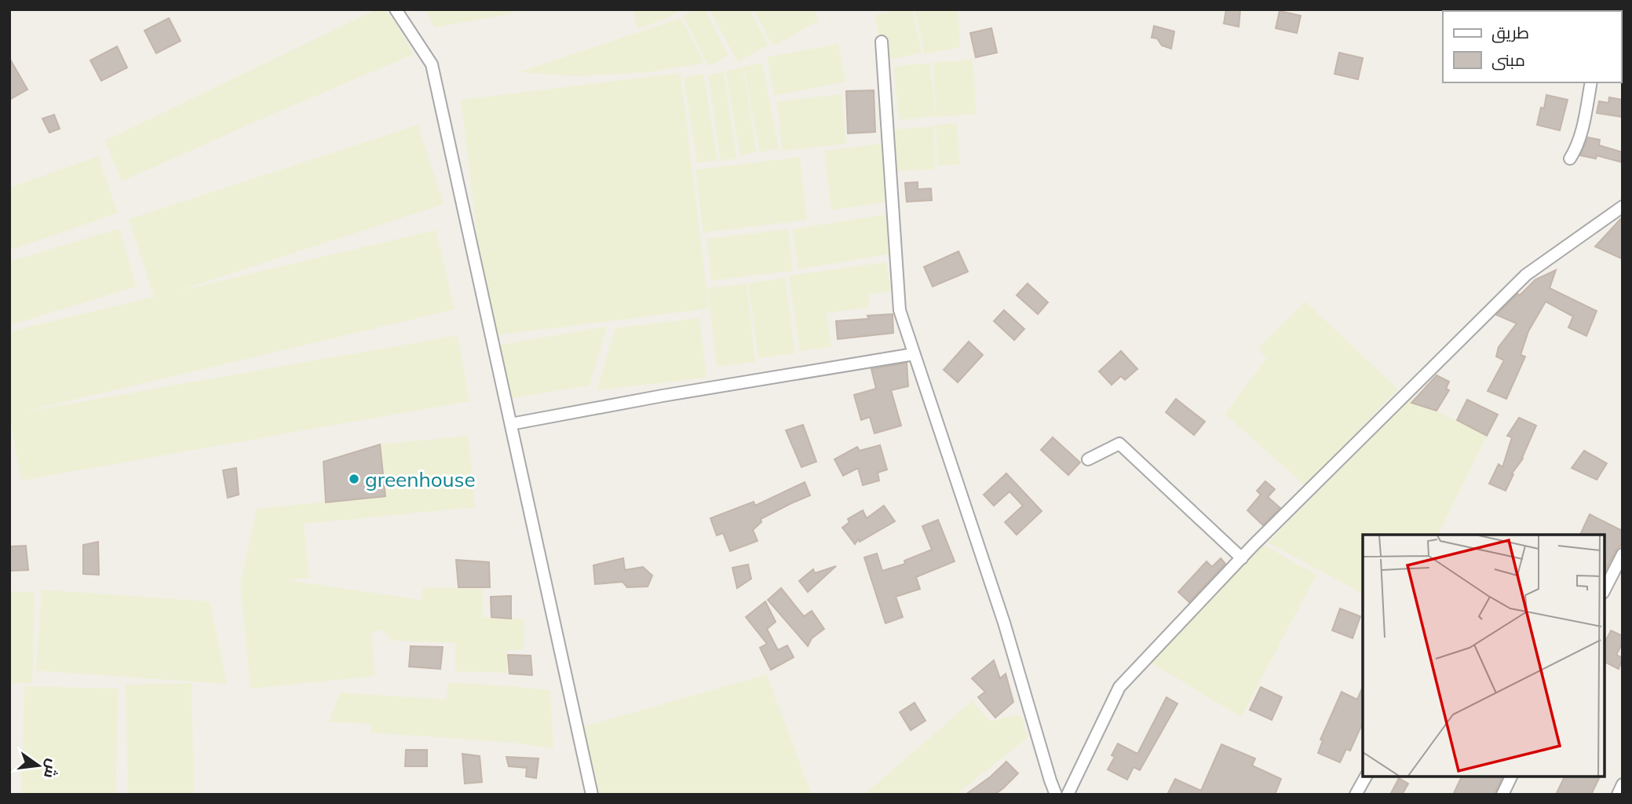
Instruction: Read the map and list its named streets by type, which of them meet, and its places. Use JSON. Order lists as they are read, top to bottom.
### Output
{
  "places": ["greenhouse"],
  "legend": ["طريق", "مبنى"],
  "north": "right"
}
